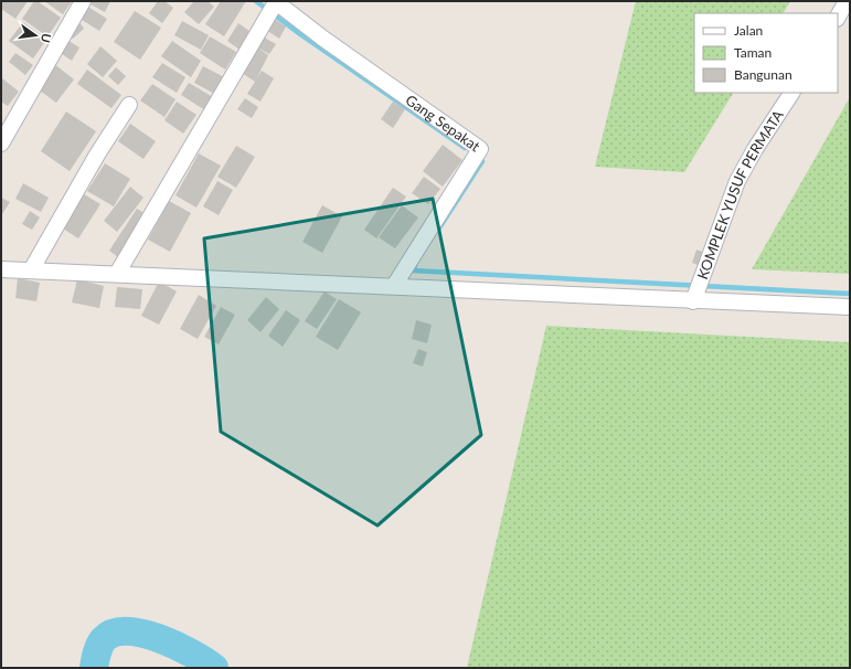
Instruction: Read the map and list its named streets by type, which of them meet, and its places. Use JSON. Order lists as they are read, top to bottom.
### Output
{
  "streets": {
    "street": ["Gang Sepakat", "KOMPLEK YUSUF PERMATA"]
  },
  "legend": ["Jalan", "Taman", "Bangunan"],
  "north": "right"
}
